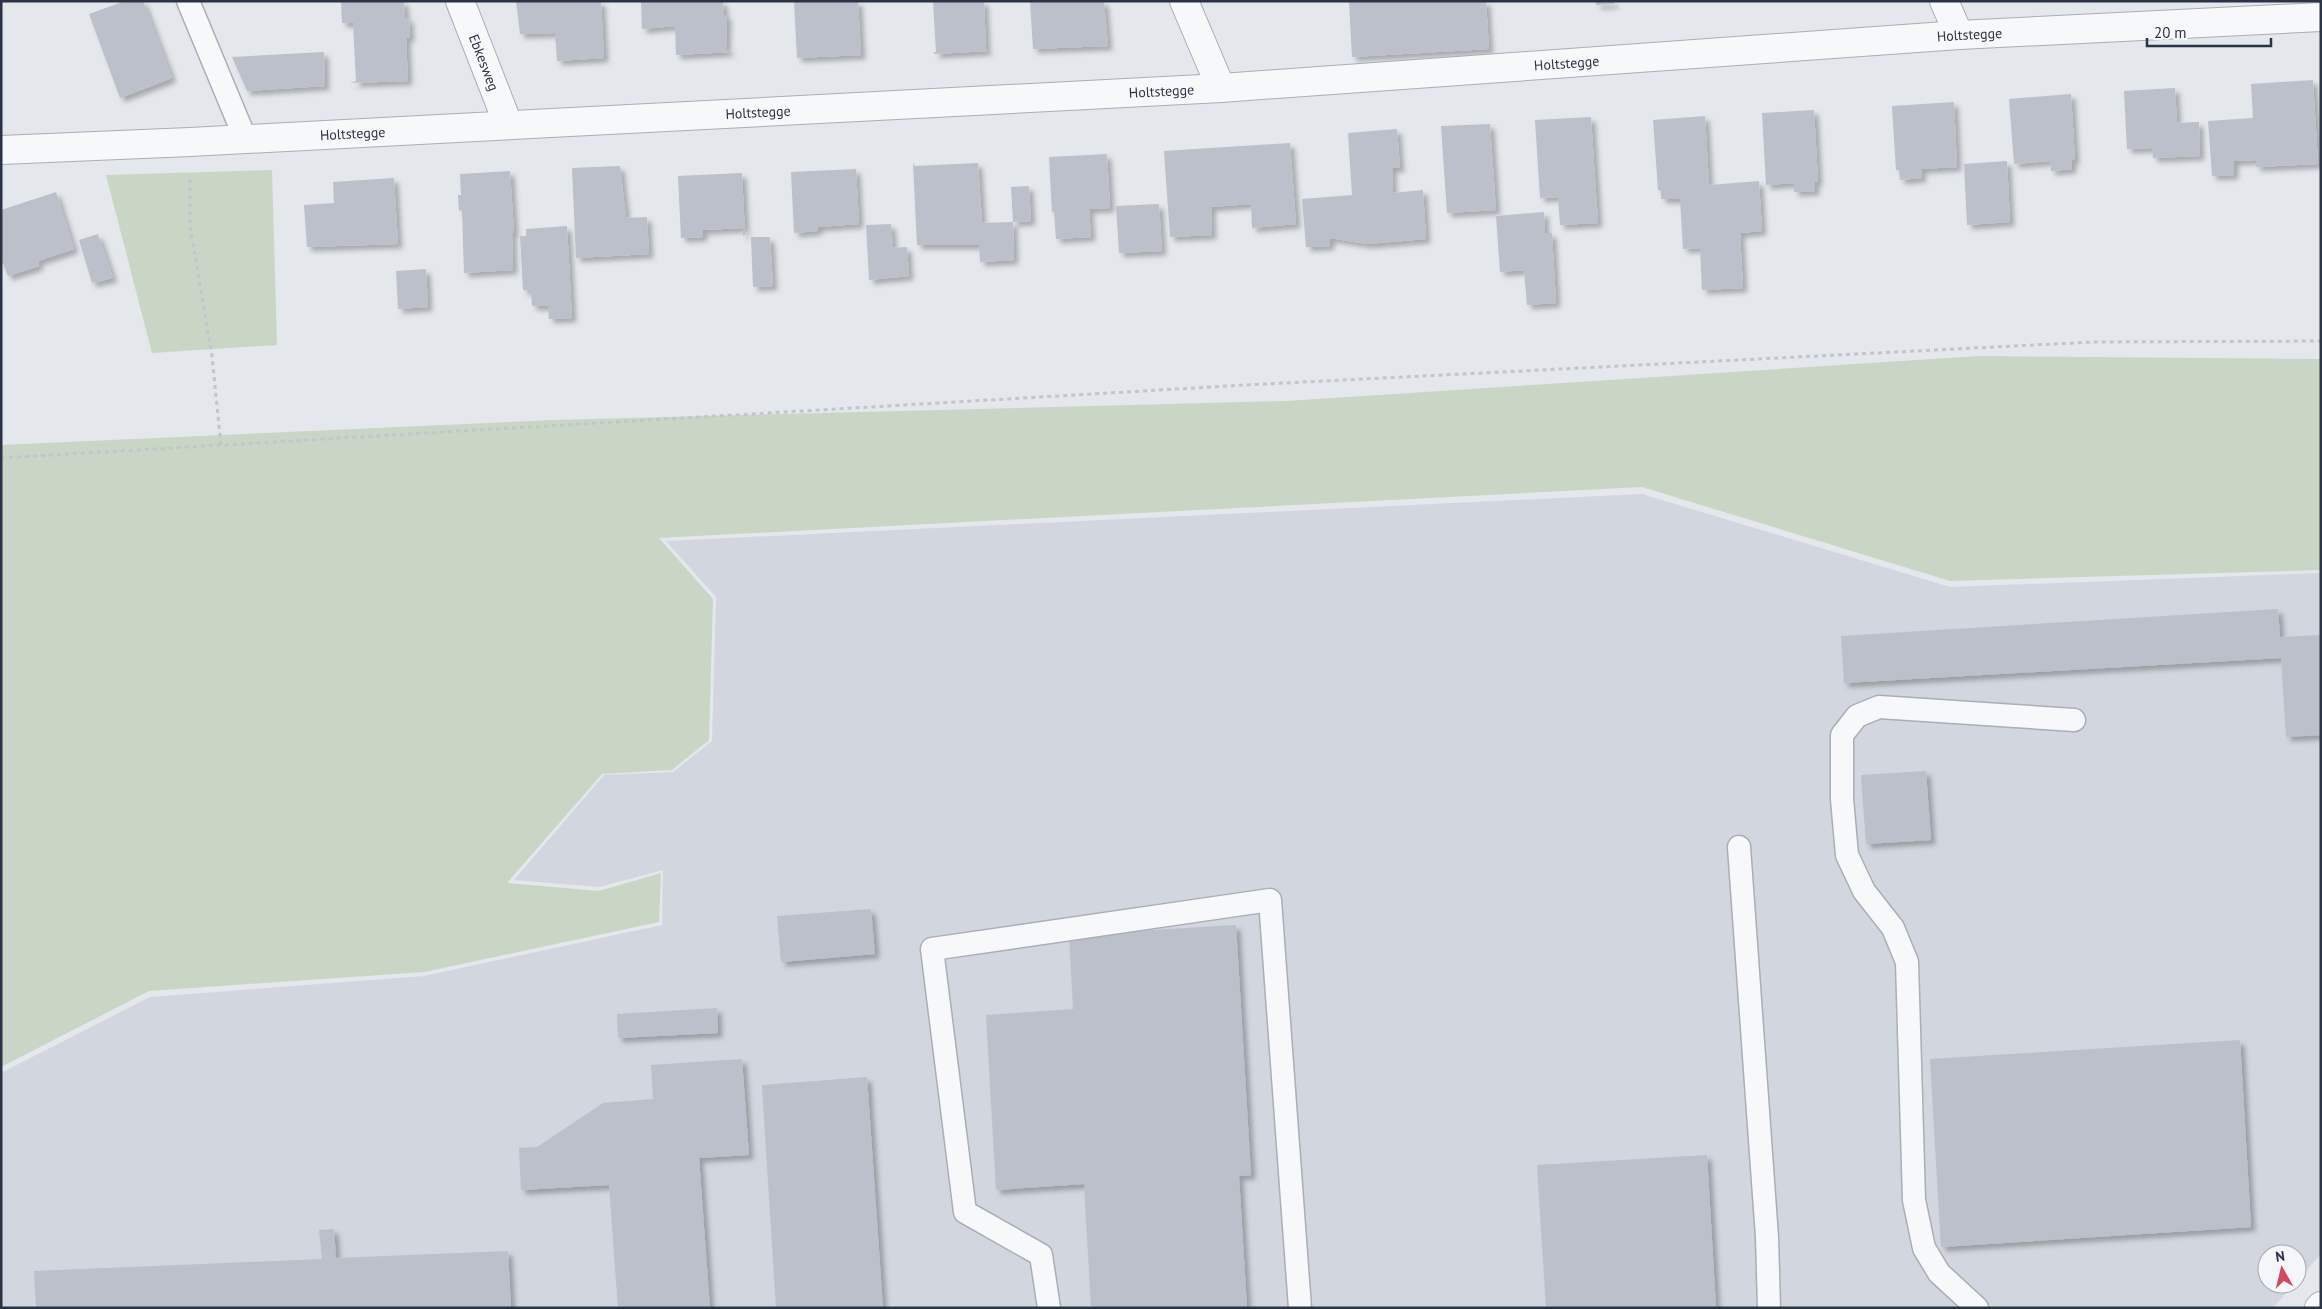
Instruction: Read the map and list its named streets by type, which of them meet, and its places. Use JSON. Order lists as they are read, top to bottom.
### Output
{
  "streets": {
    "street": ["Holtstegge", "Ebkesweg"]
  },
  "crossings": [
    ["Holtstegge", "Ebkesweg"]
  ],
  "scale_bar": "20 m",
  "north": "top"
}
